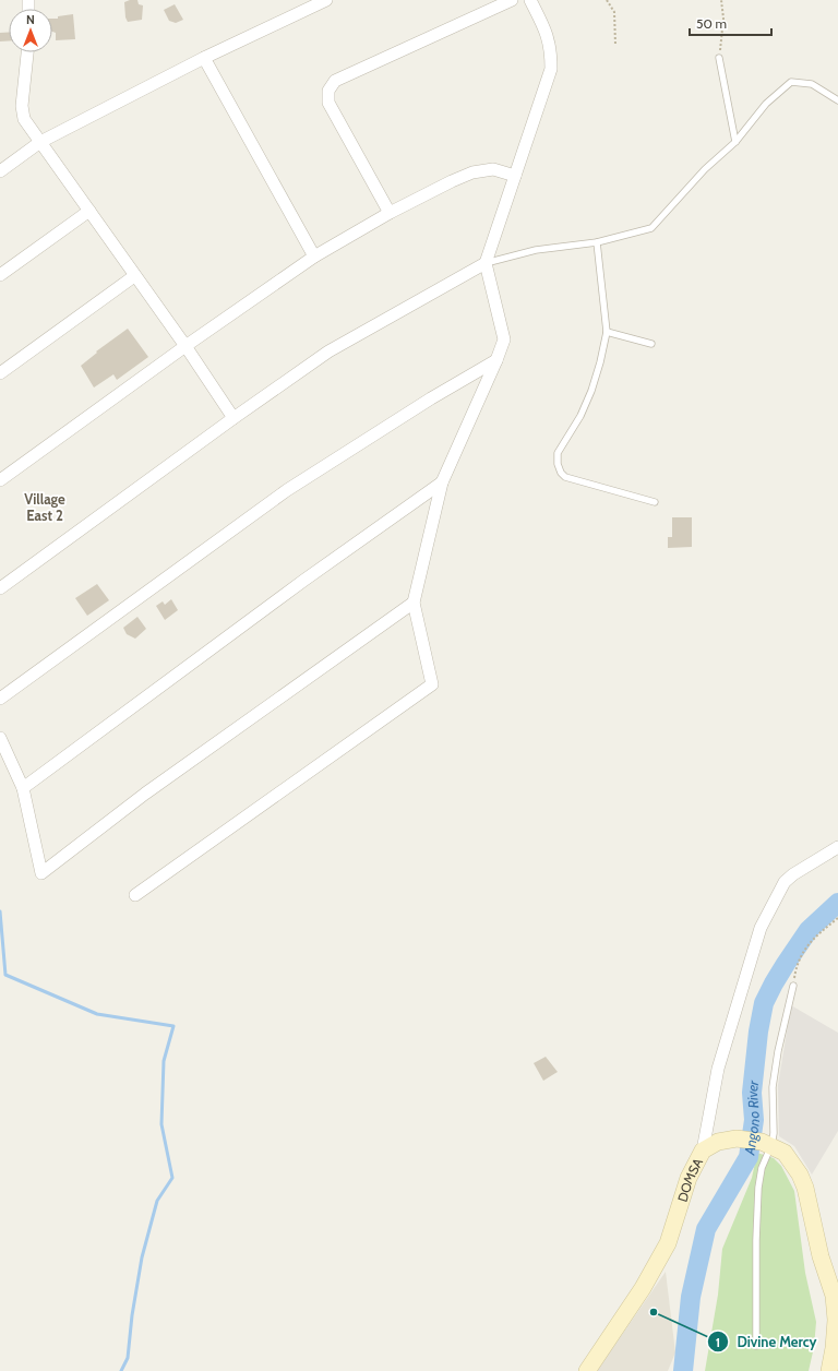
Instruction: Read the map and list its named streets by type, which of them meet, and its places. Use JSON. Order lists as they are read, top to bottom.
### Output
{
  "streets": {
    "main road": ["DOMSA"]
  },
  "districts": ["Village East 2"],
  "water": ["Angono River"],
  "places": ["Divine Mercy"],
  "scale_bar": "50 m",
  "north": "top"
}
